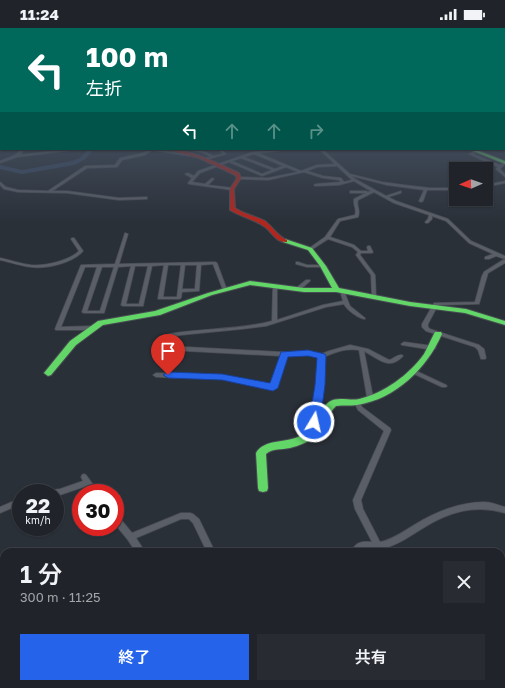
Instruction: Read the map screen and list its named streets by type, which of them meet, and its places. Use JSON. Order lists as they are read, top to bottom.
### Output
{
  "north": "left",
  "page": {
    "status": "11:24",
    "turn": ["100 m", "左折"],
    "speed": "22 km/h",
    "limit": "30",
    "heading": ["1 分", "300 m · 11:25"],
    "buttons": ["終了", "共有"]
  }
}
